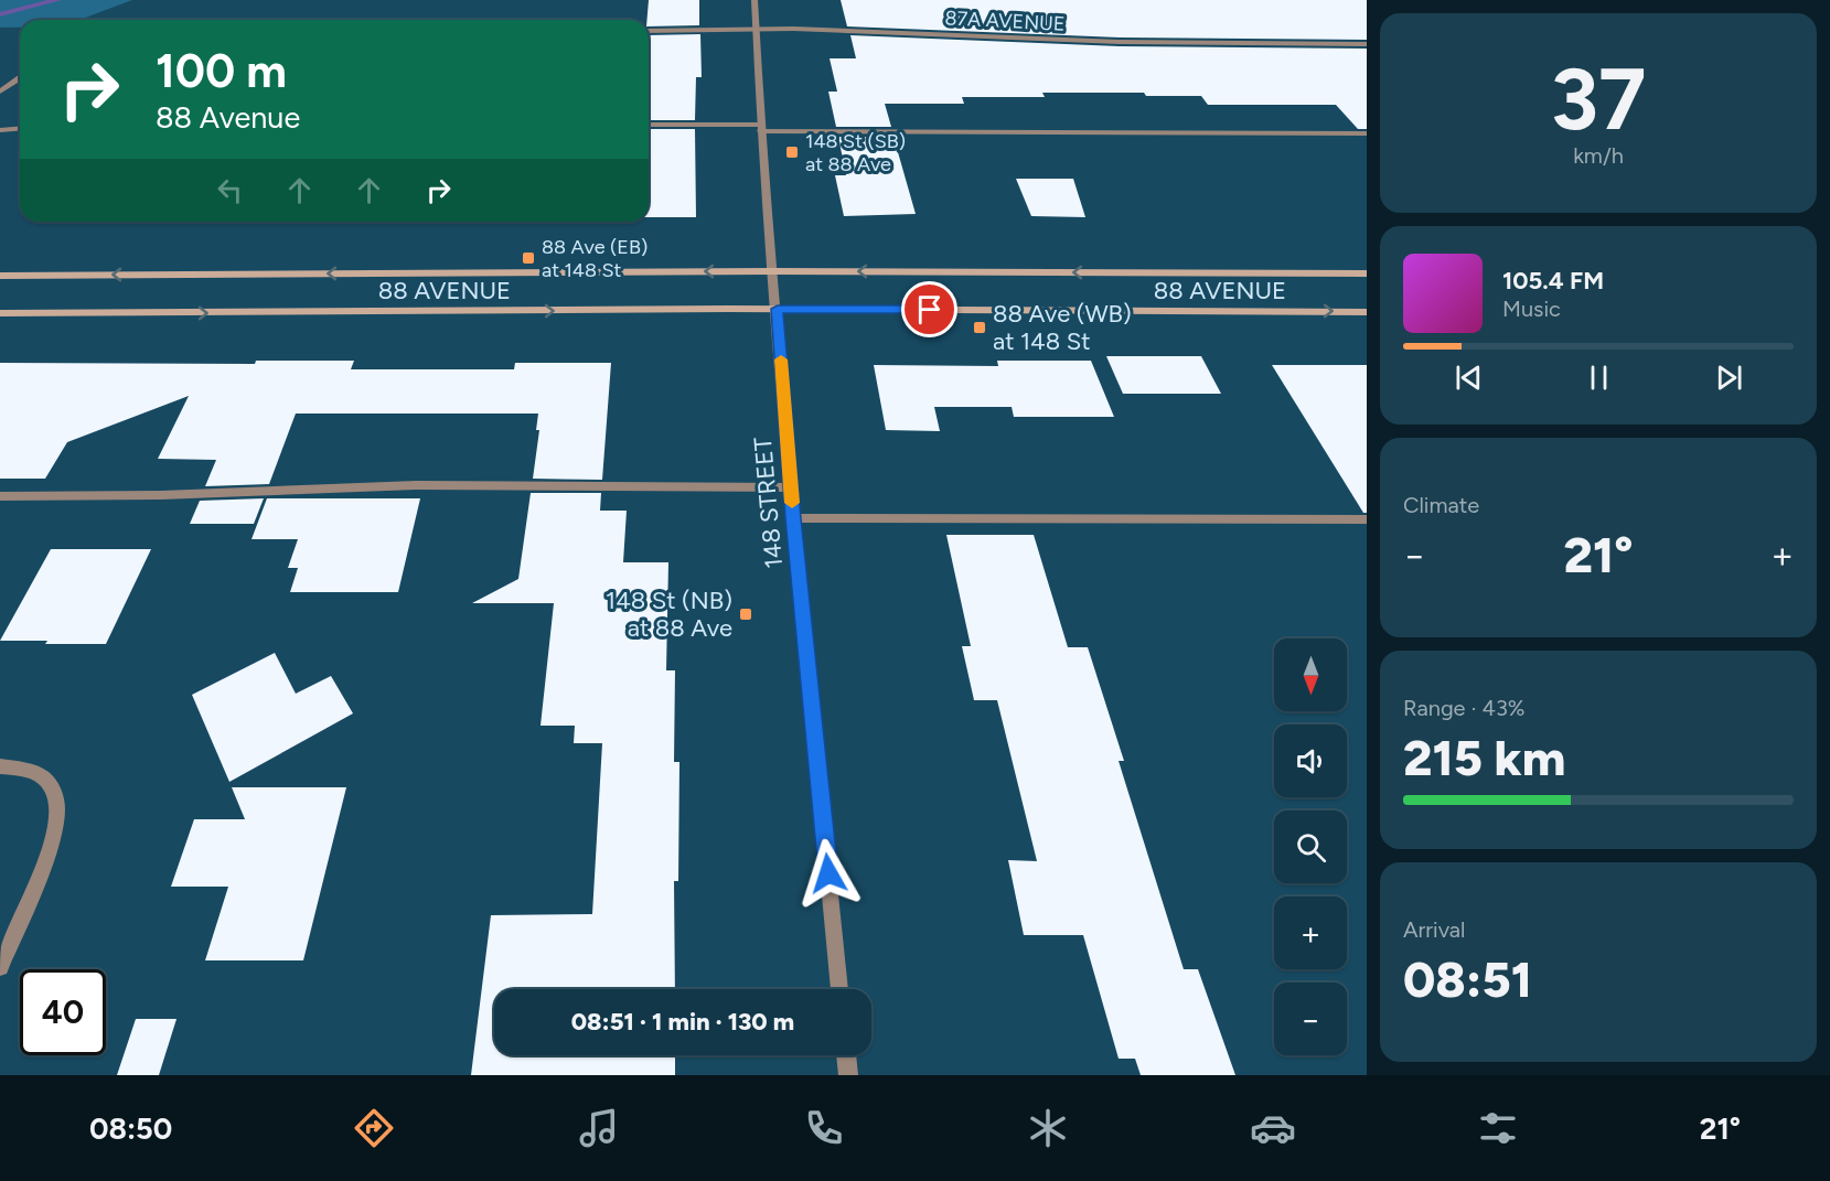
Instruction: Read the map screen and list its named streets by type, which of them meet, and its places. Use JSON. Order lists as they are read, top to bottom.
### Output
{
  "streets": {
    "main road": ["88 AVENUE"],
    "street": ["87A AVENUE", "148 STREET"]
  },
  "crossings": [
    ["87A AVENUE", "148 STREET"],
    ["88 AVENUE", "148 STREET"]
  ],
  "places": {
    "transit": [
      "148 St (SB) at 88 Ave",
      "88 Ave (EB) at 148 St",
      "88 Ave (WB) at 148 St",
      "148 St (NB) at 88 Ave"
    ]
  },
  "north": "bottom",
  "page": {
    "tile": [
      ["37", "km/h"],
      "Climate",
      ["Range · 43%", "215 km"],
      ["Arrival", "08:51"]
    ],
    "turn": ["100 m", "88 Avenue"],
    "song": ["105.4 FM", "Music"],
    "heat": ["−", "21°", "+"],
    "map_buttons": ["+", "−"],
    "limit": "40",
    "trip": "08:51 · 1 min · 130 m",
    "tabs": ["08:50", "21°"]
  }
}
